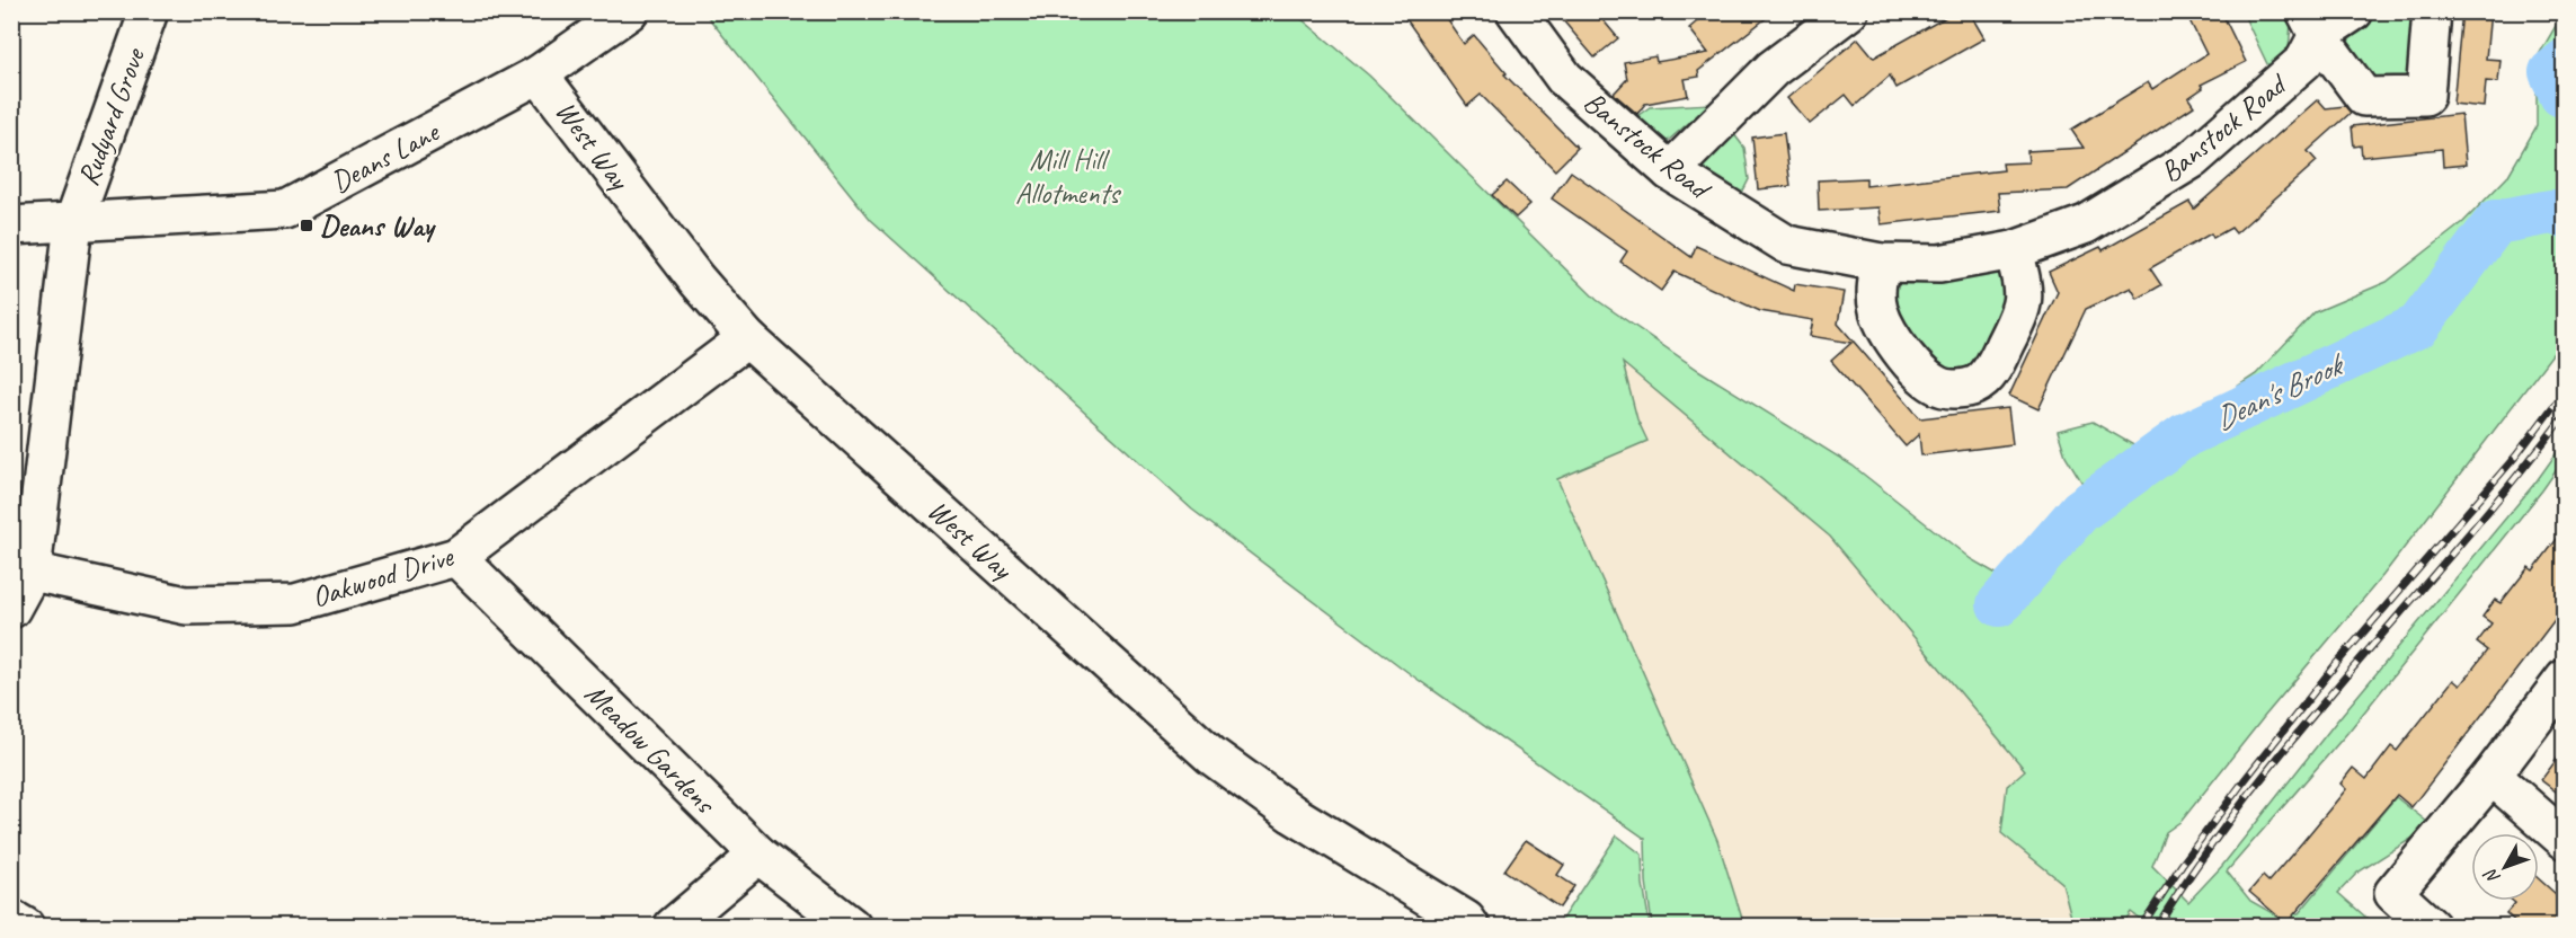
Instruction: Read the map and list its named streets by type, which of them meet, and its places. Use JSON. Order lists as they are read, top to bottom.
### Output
{
  "streets": {
    "street": [
      "Rudyard Grove",
      "Banstock Road",
      "West Way",
      "Deans Lane",
      "Oakwood Drive",
      "Meadow Gardens"
    ]
  },
  "crossings": [
    ["Rudyard Grove", "Deans Lane"],
    ["West Way", "Deans Lane"],
    ["West Way", "Oakwood Drive"],
    ["Oakwood Drive", "Meadow Gardens"]
  ],
  "water": ["Dean's Brook"],
  "parks": ["Mill Hill Allotments"],
  "places": {
    "transit": ["Deans Way"]
  },
  "north": "bottom left"
}
